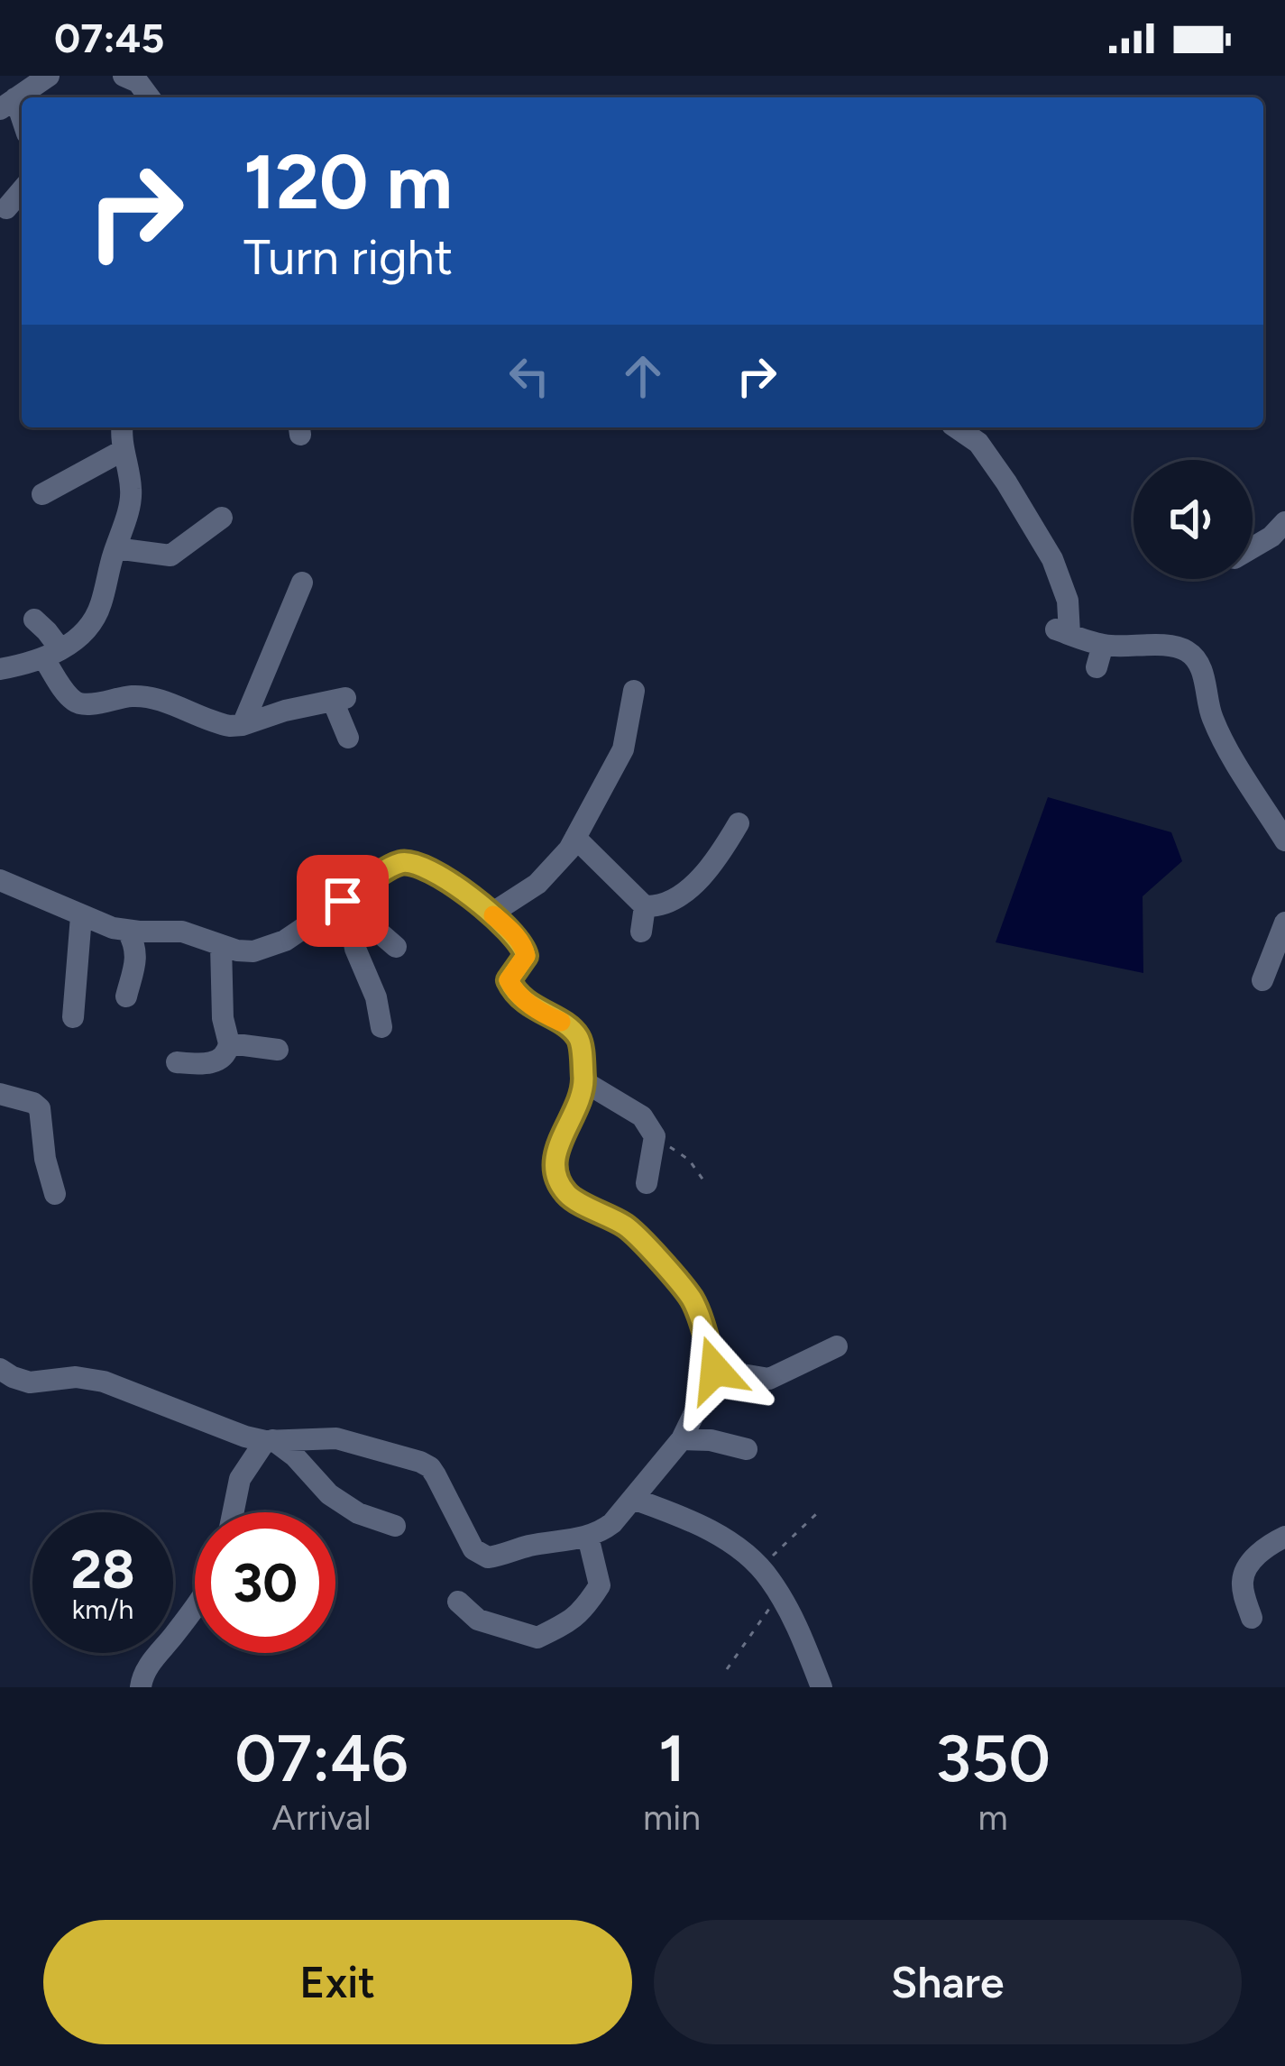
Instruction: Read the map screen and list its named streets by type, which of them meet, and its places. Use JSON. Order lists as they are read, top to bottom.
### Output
{
  "page": {
    "status": "07:45",
    "turn": ["120 m", "Turn right"],
    "speed": "28 km/h",
    "limit": "30",
    "eta": [
      "07:46",
      "Arrival",
      "1",
      "min",
      "350",
      "m"
    ],
    "buttons": ["Exit", "Share"]
  }
}
